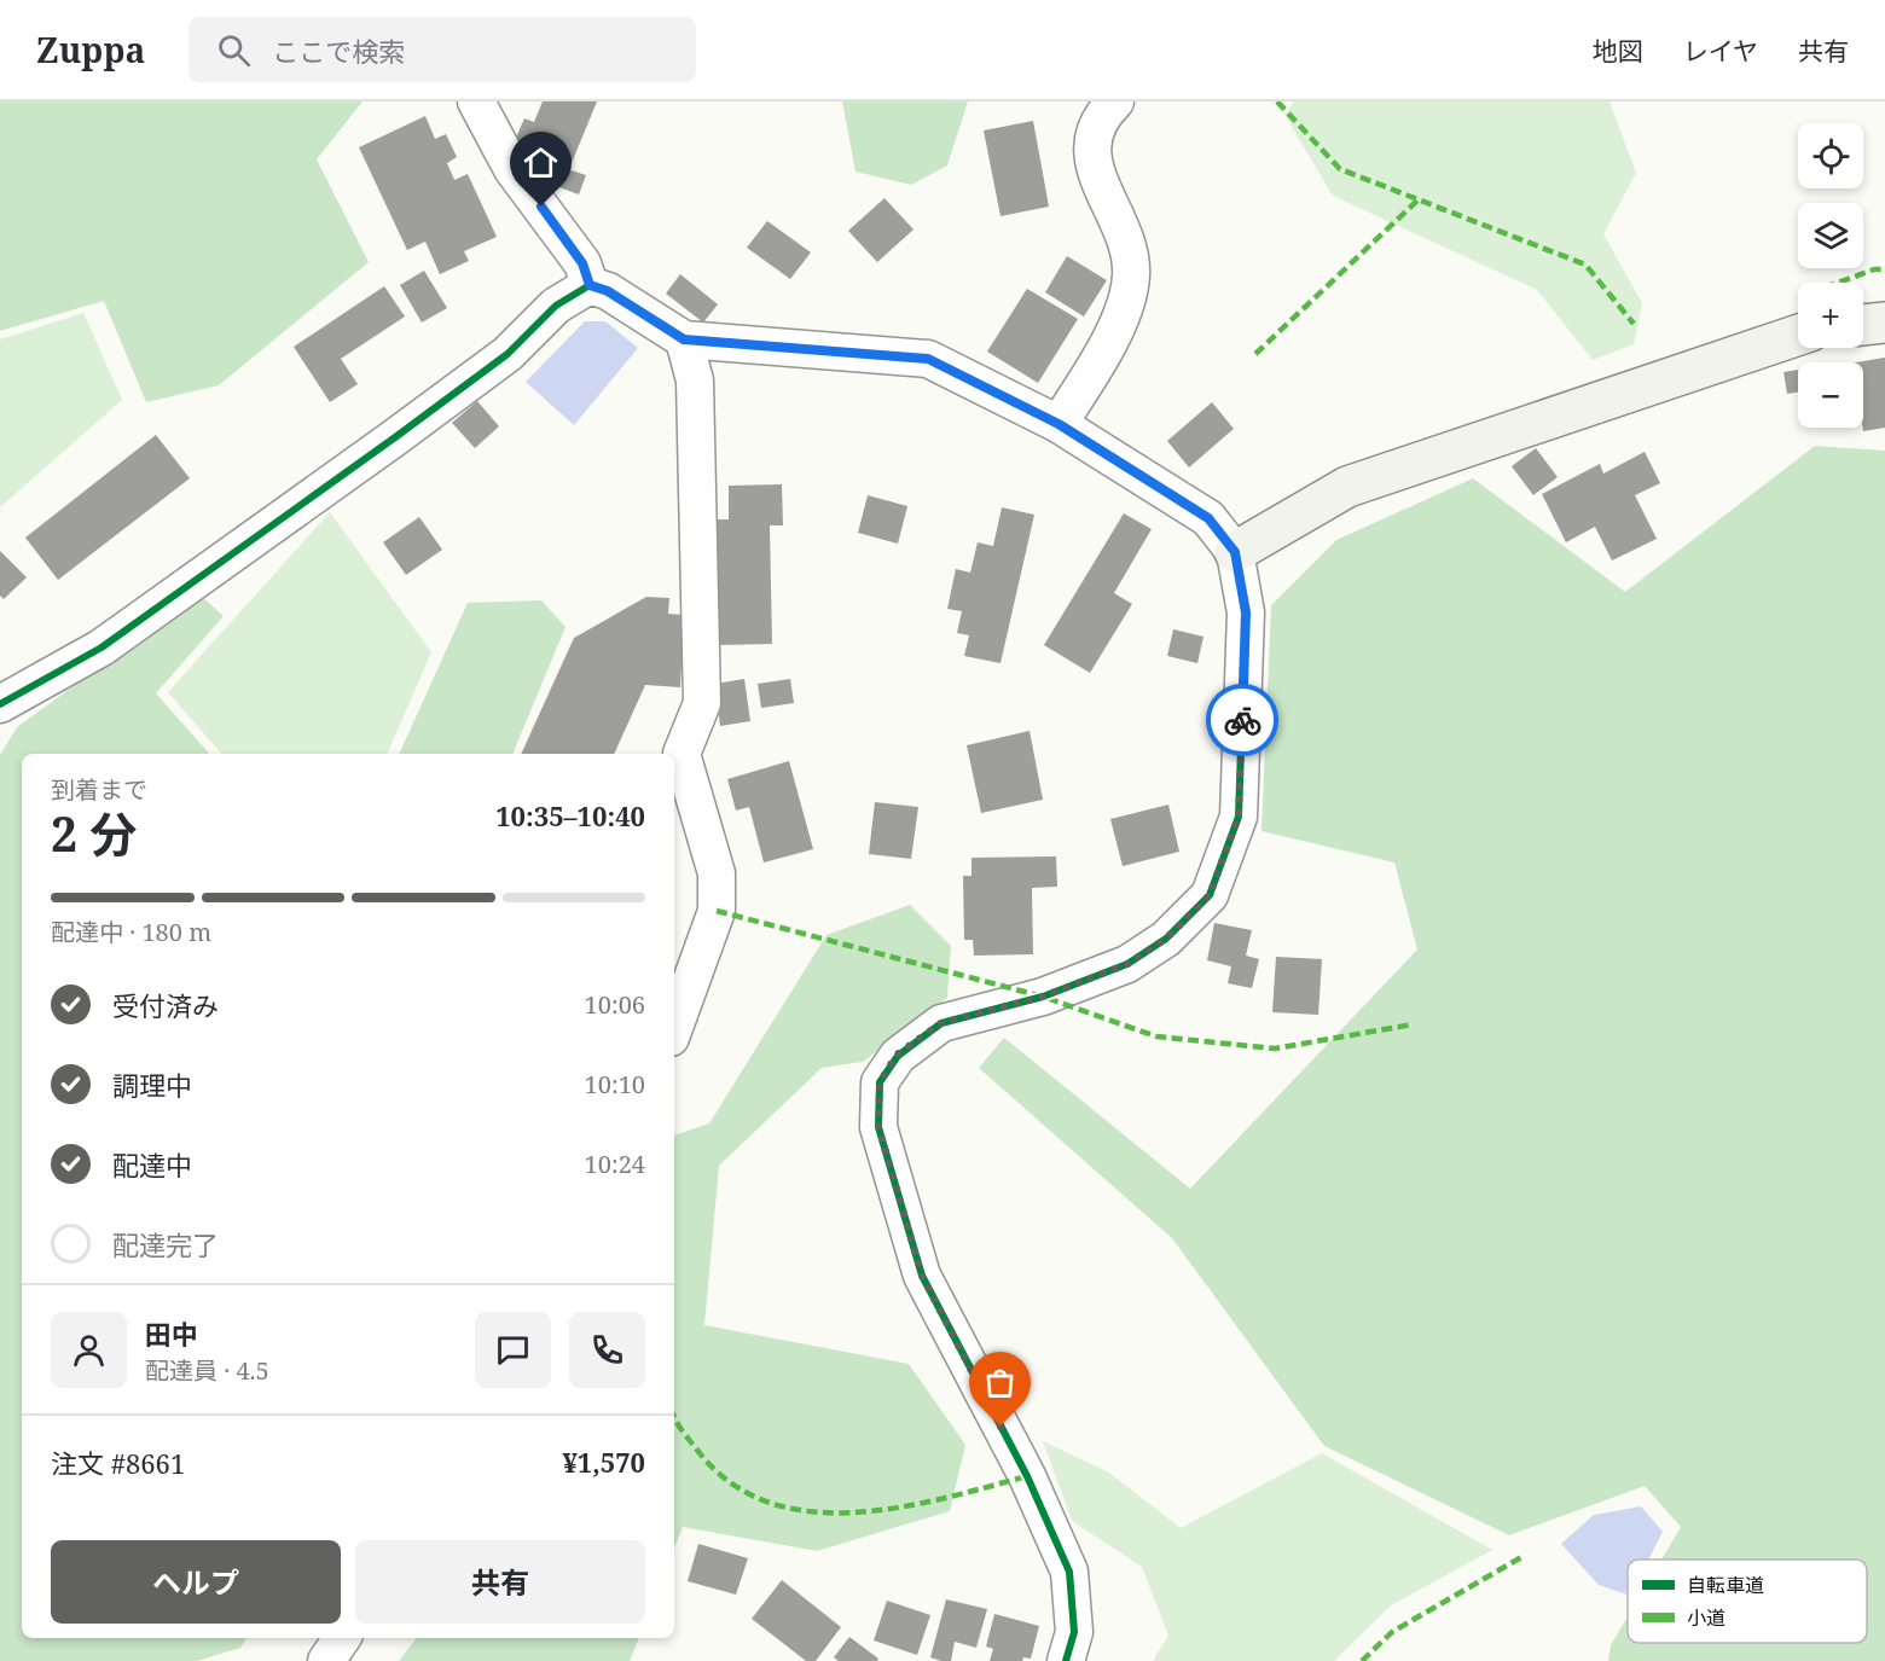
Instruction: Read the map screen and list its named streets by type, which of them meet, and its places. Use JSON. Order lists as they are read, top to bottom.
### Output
{
  "legend": ["自転車道", "小道"],
  "page": {
    "header": "Zuppa",
    "search": "ここで検索",
    "nav": ["地図", "レイヤ", "共有"],
    "map_buttons": ["+", "−"],
    "heading": ["2 分", "到着まで", "10:35–10:40"],
    "panel": [
      "田中",
      "配達員 · 4.5",
      "注文 #8661",
      "¥1,570"
    ],
    "bar": "配達中 · 180 m",
    "list": [
      ["受付済み", "10:06"],
      ["調理中", "10:10"],
      ["配達中", "10:24"],
      "配達完了"
    ],
    "buttons": ["ヘルプ", "共有"]
  }
}
